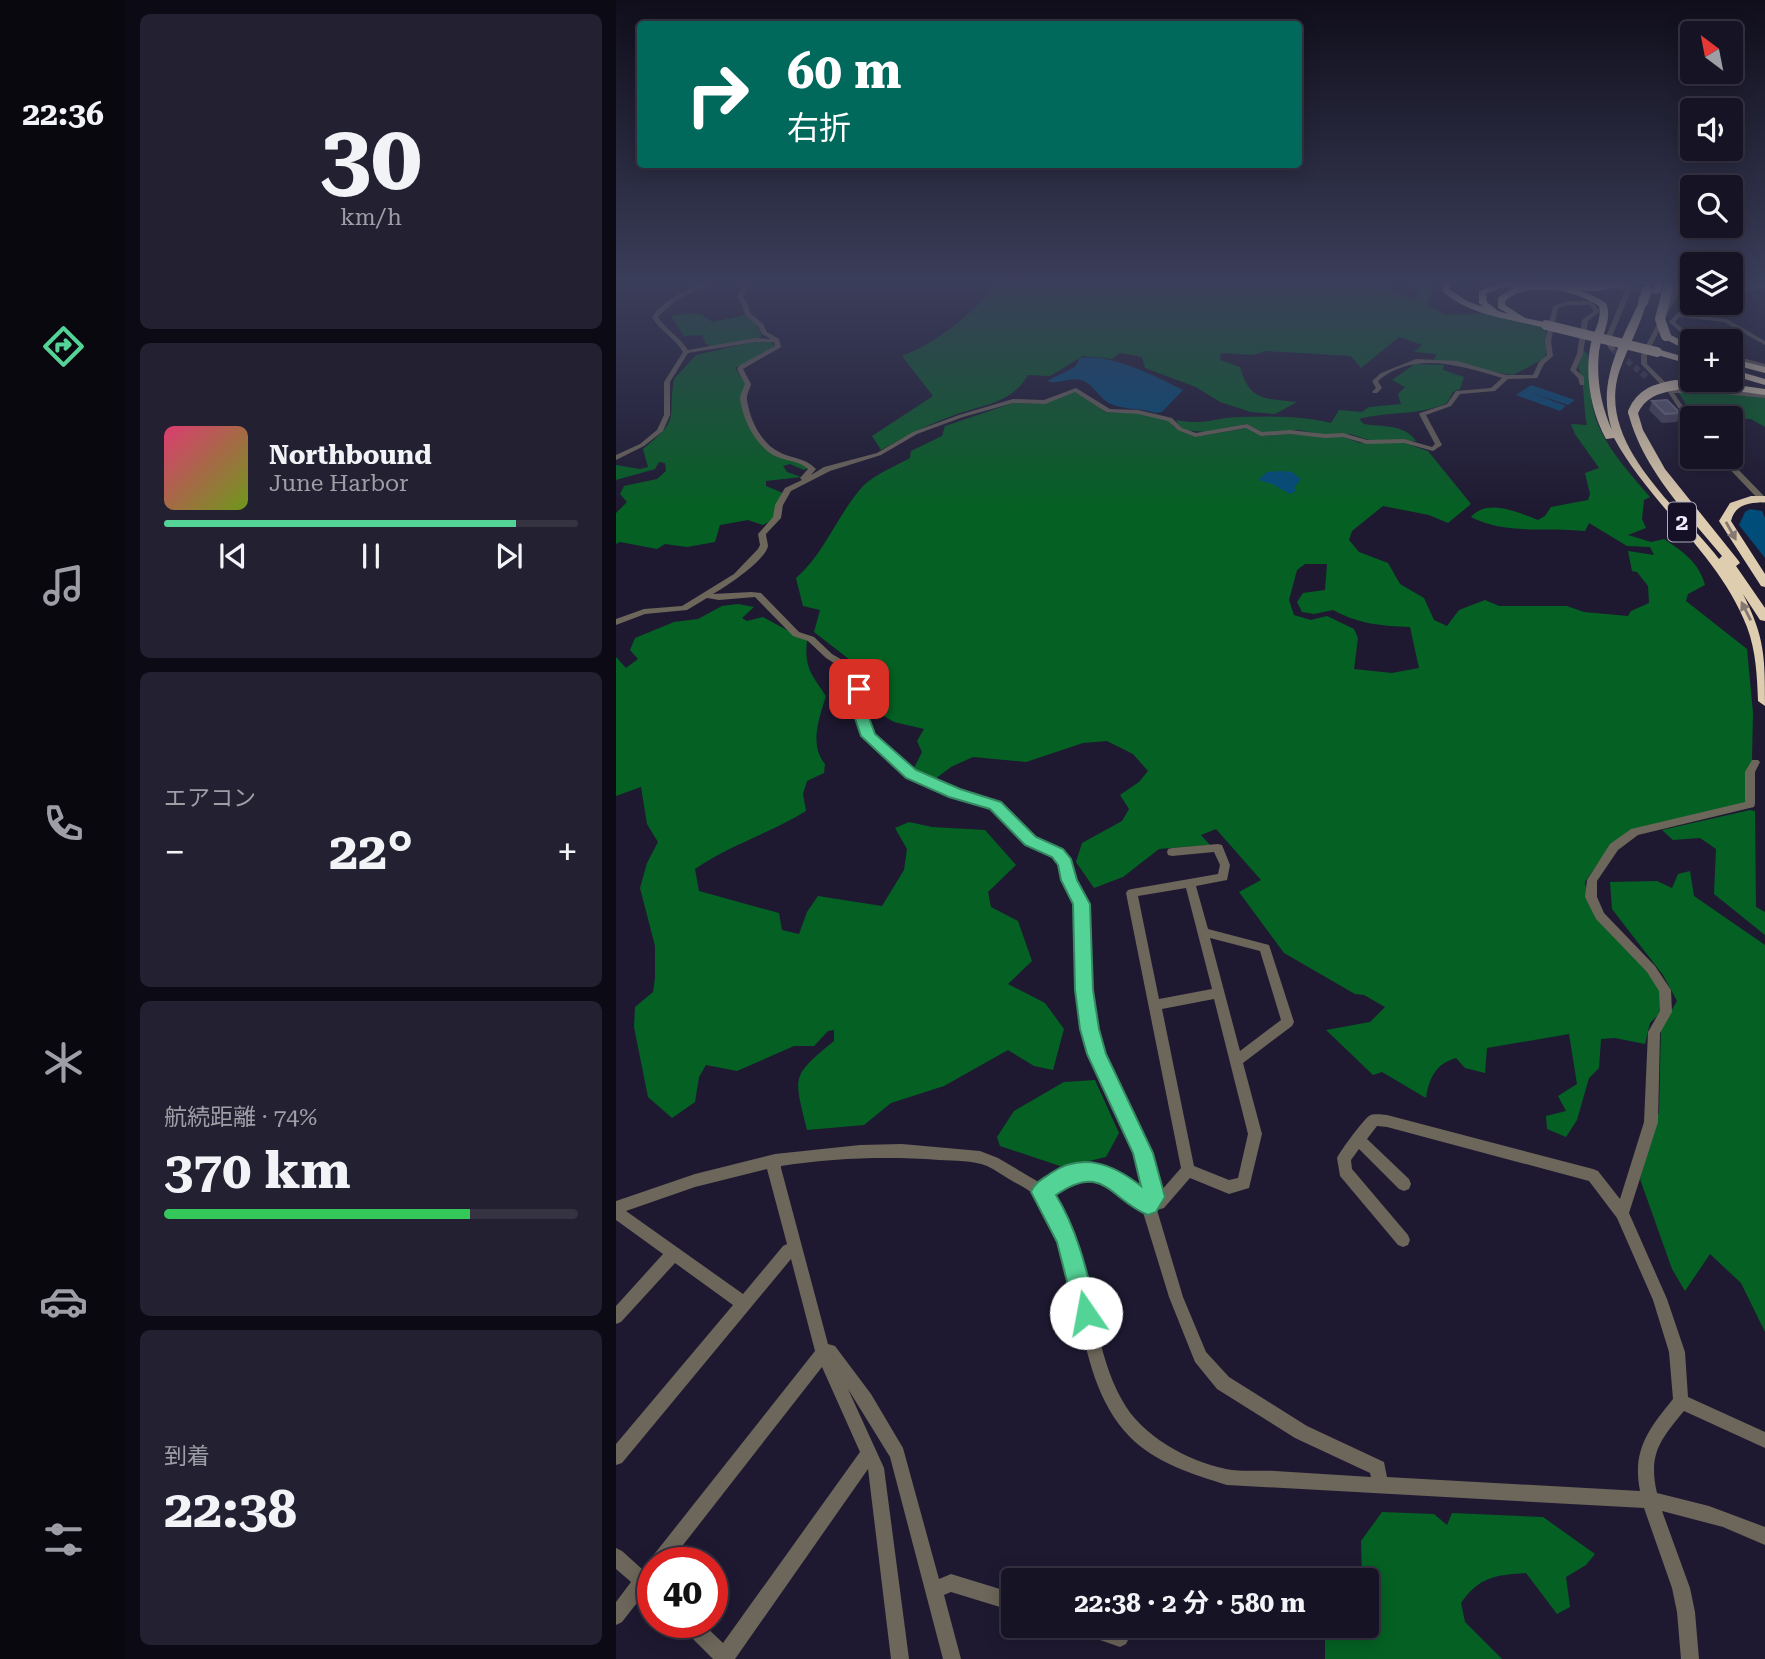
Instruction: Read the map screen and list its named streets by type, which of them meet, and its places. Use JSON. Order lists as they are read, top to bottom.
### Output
{
  "streets": {
    "highway": ["2"]
  },
  "north": "top left",
  "page": {
    "tabs": "22:36",
    "tile": [
      ["30", "km/h"],
      "エアコン",
      ["航続距離 · 74%", "370 km"],
      ["到着", "22:38"]
    ],
    "map_buttons": ["+", "−"],
    "turn": ["60 m", "右折"],
    "song": ["Northbound", "June Harbor"],
    "heat": ["−", "22°", "+"],
    "limit": "40",
    "trip": "22:38 · 2 分 · 580 m"
  }
}
